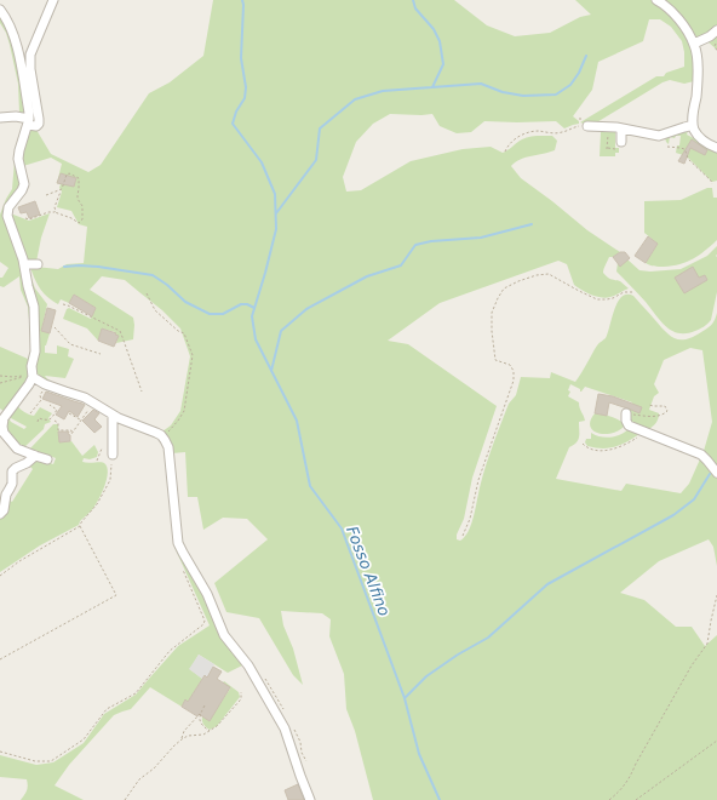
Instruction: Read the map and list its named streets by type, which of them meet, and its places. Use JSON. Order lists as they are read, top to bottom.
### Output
{
  "water": ["Fosso Alfino"]
}
